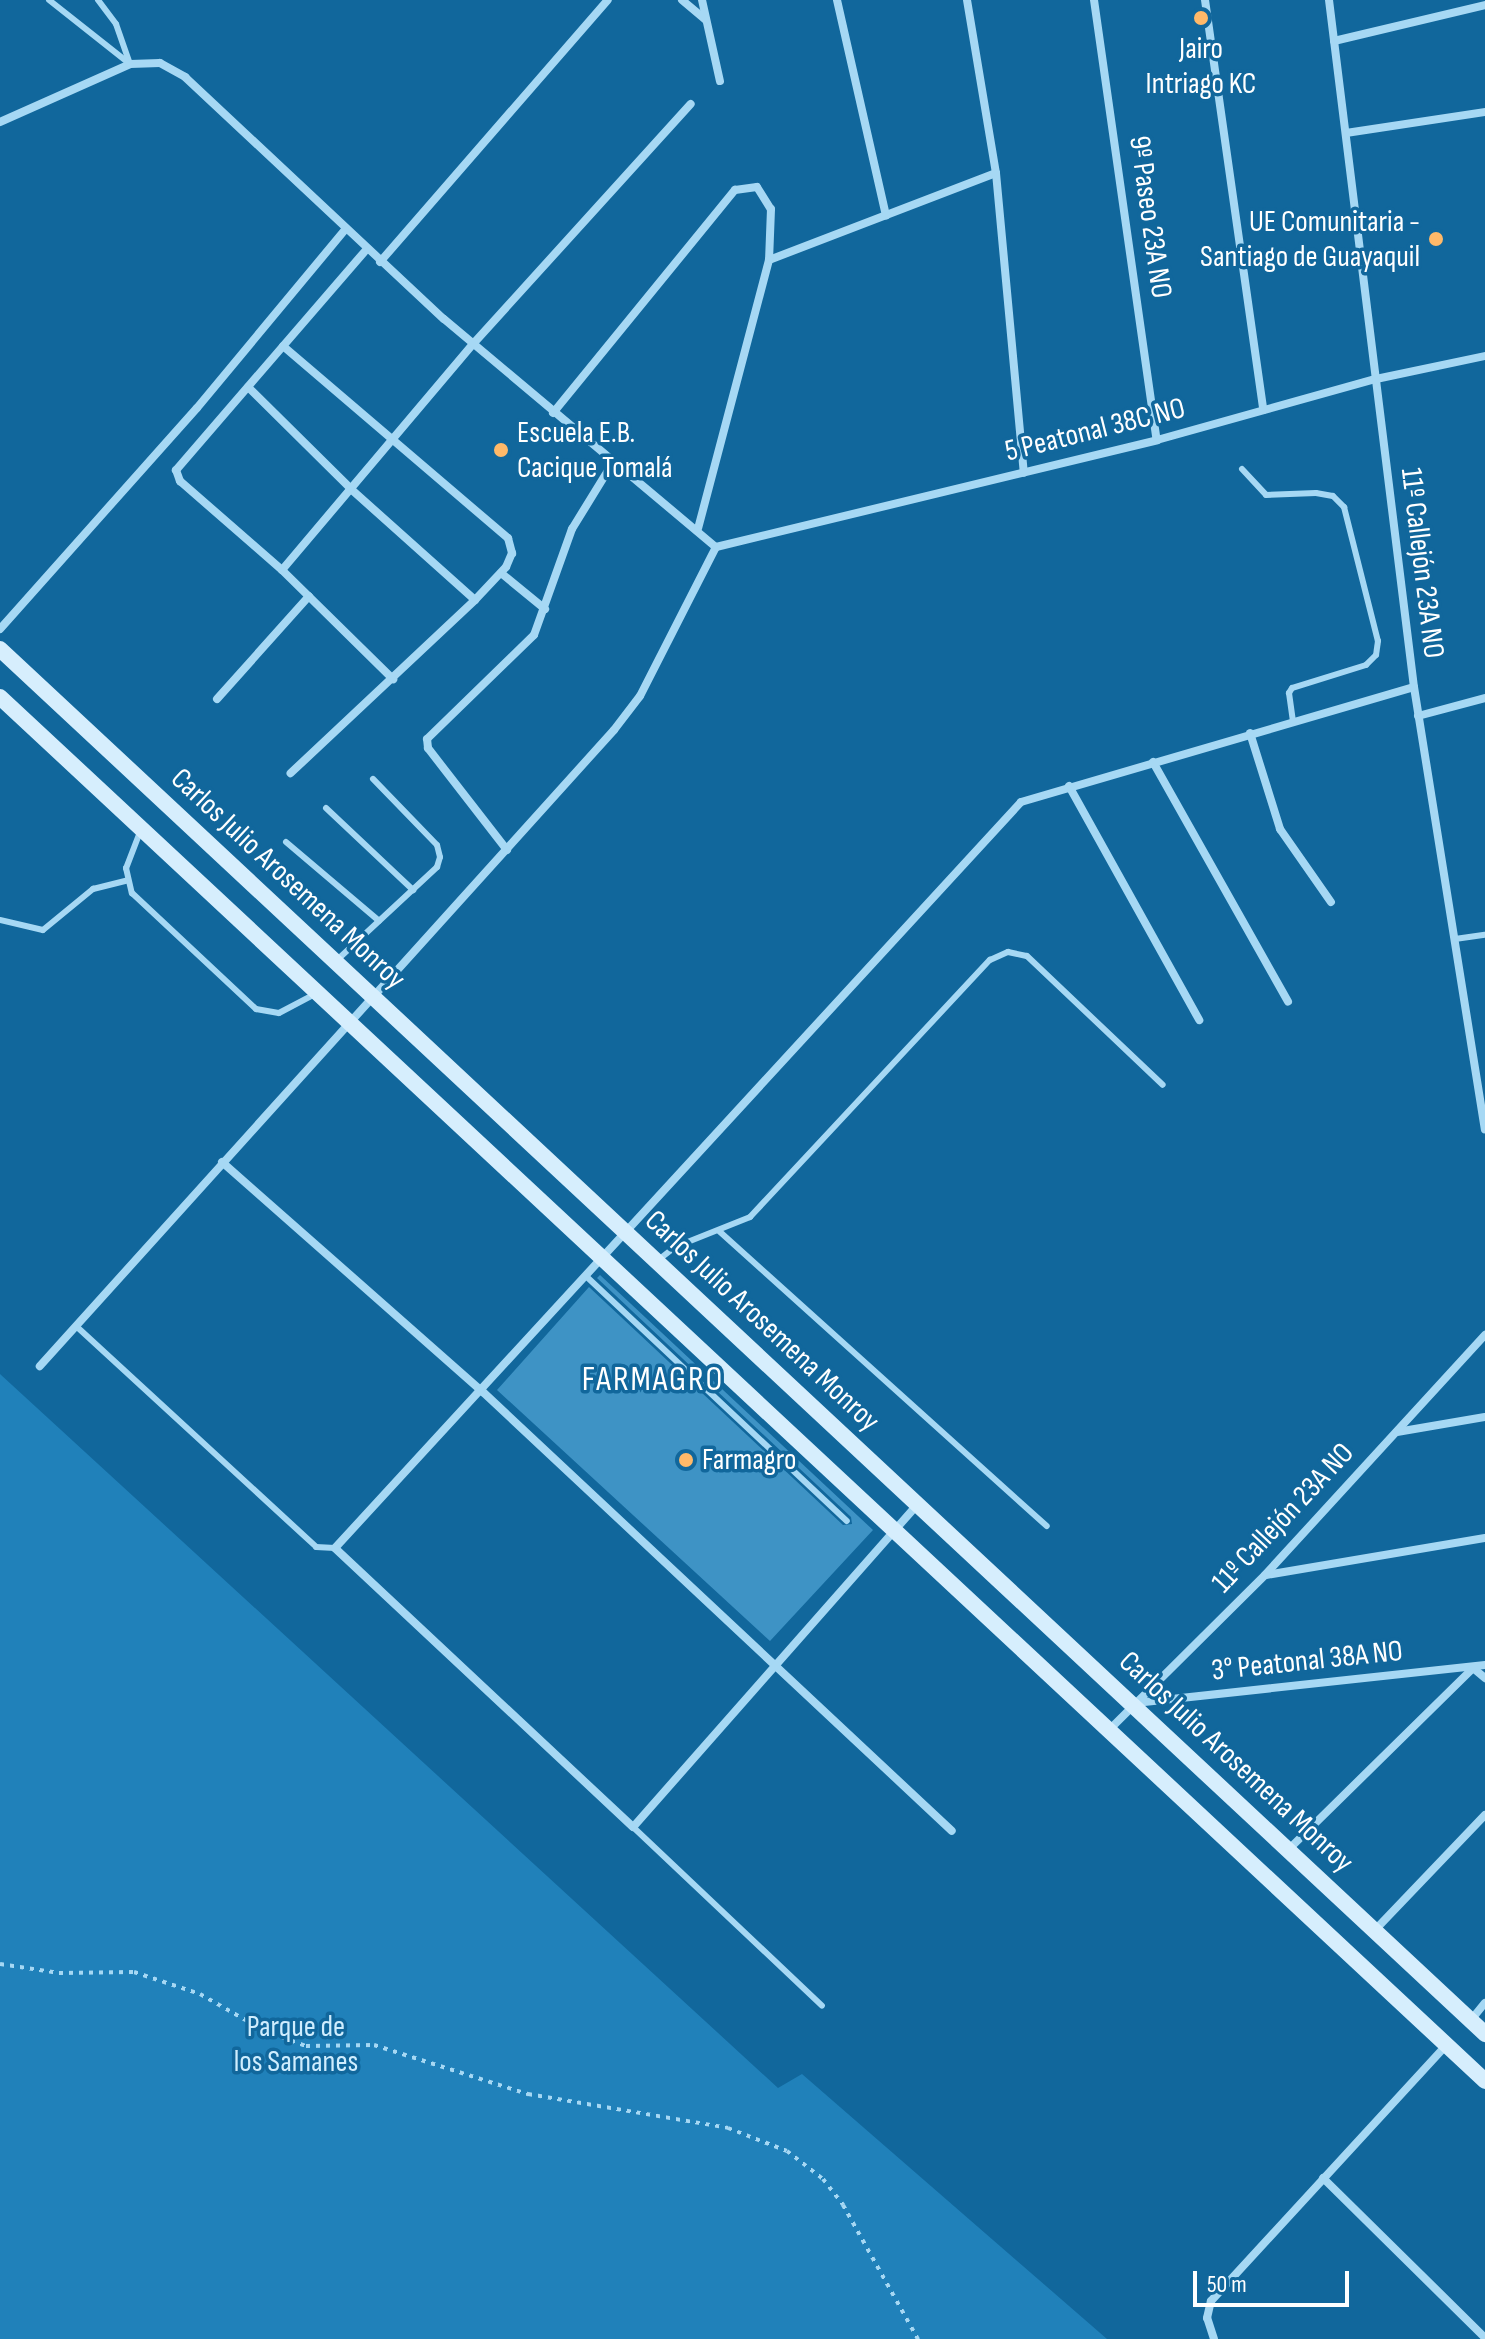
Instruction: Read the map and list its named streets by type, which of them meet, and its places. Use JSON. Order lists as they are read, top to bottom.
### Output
{
  "streets": {
    "main road": ["Carlos Julio Arosemena Monroy"],
    "street": [
      "9º Paseo 23A NO",
      "5 Peatonal 38C NO",
      "11º Callejón 23A NO",
      "3° Peatonal 38A NO"
    ]
  },
  "crossings": [
    ["9º Paseo 23A NO", "5 Peatonal 38C NO"],
    ["5 Peatonal 38C NO", "11º Callejón 23A NO"],
    ["11º Callejón 23A NO", "Carlos Julio Arosemena Monroy"],
    ["11º Callejón 23A NO", "3° Peatonal 38A NO"],
    ["Carlos Julio Arosemena Monroy", "3° Peatonal 38A NO"]
  ],
  "districts": ["FARMAGRO"],
  "parks": ["Parque de los Samanes"],
  "places": [
    "Jairo Intriago KC",
    "UE Comunitaria - Santiago de Guayaquil",
    "Escuela E.B. Cacique Tomalá",
    "Farmagro"
  ],
  "scale_bar": "50 m"
}
